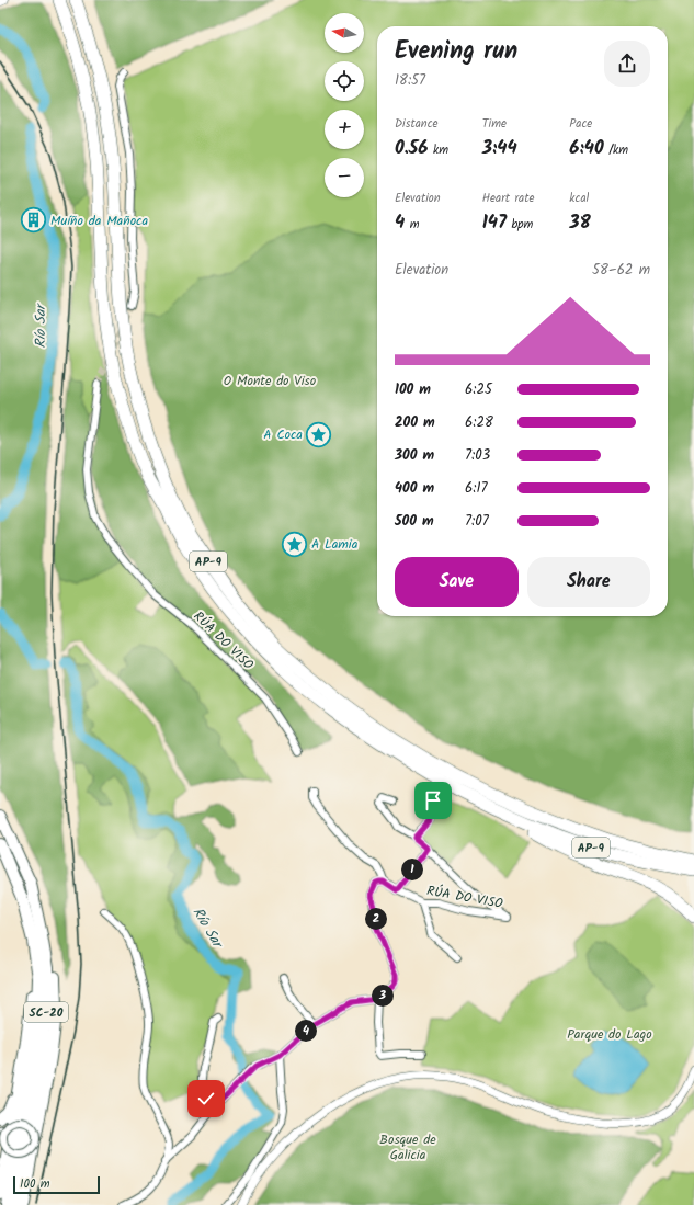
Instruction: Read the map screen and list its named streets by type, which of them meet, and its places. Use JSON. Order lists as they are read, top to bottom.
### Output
{
  "streets": {
    "highway": ["AP-9", "SC-20"],
    "street": ["RÚA DO VISO"]
  },
  "water": ["Río Sar"],
  "parks": ["O Monte do Viso", "Parque do Lago", "Bosque de Galicia"],
  "places": {
    "building": ["Muíño da Mañoca"],
    "place": ["A Coca", "A Lamia"]
  },
  "scale_bar": "100 m",
  "north": "left",
  "page": {
    "map_buttons": ["+", "−"],
    "heading": ["Evening run", "18:57"],
    "stats": [
      ["Distance", "0.56 km"],
      ["Time", "3:44"],
      ["Pace", "6:40 /km"],
      ["Elevation", "4 m"],
      ["Heart rate", "147 bpm"],
      ["kcal", "38"]
    ],
    "chart": ["Elevation", "58–62 m"],
    "list": [
      {
        "name": "100 m",
        "note": "6:25"
      },
      {
        "name": "200 m",
        "note": "6:28"
      },
      {
        "name": "300 m",
        "note": "7:03"
      },
      {
        "name": "400 m",
        "note": "6:17"
      },
      {
        "name": "500 m",
        "note": "7:07"
      }
    ],
    "buttons": ["Save", "Share"],
    "pins": [
      "1",
      "2",
      "3",
      "4"
    ],
    "scale": "100 m"
  }
}
